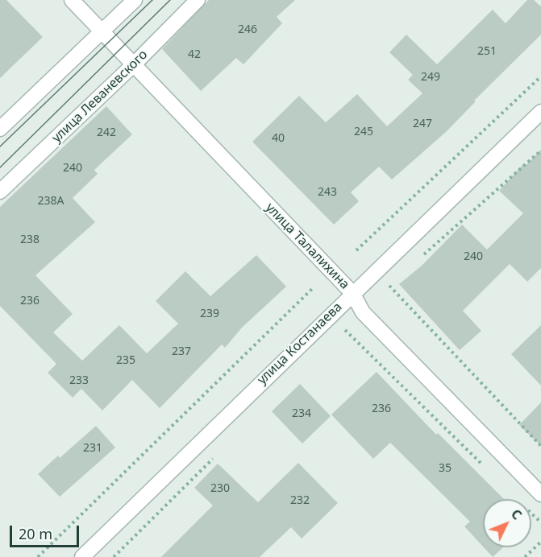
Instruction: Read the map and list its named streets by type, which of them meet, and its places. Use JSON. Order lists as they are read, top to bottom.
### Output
{
  "streets": {
    "street": ["улица Леваневского", "улица Талалихина", "улица Костанаева"]
  },
  "crossings": [
    ["улица Леваневского", "улица Талалихина"],
    ["улица Талалихина", "улица Костанаева"]
  ],
  "house_numbers": [
    "246",
    "251",
    "42",
    "249",
    "247",
    "245",
    "242",
    "40",
    "240",
    "243",
    "238А",
    "238",
    "240",
    "236",
    "239",
    "237",
    "235",
    "233",
    "236",
    "234",
    "231",
    "35",
    "230",
    "232"
  ],
  "scale_bar": "20 m",
  "north": "top right"
}
